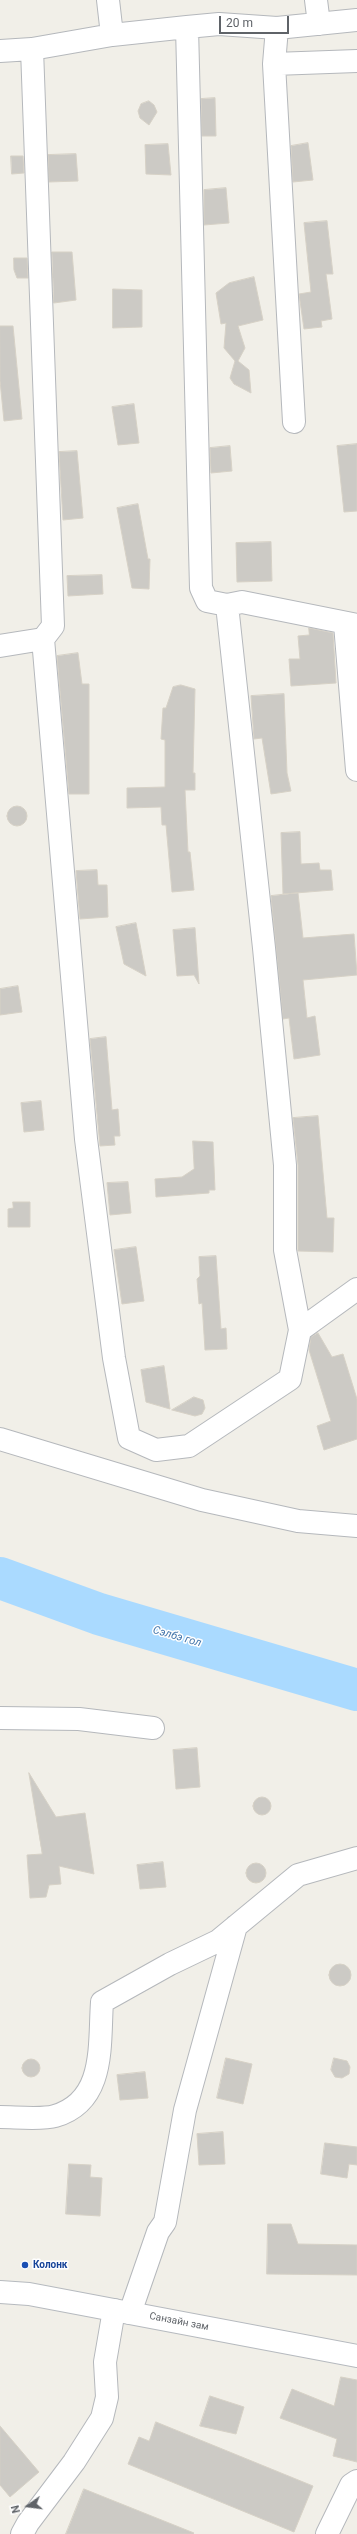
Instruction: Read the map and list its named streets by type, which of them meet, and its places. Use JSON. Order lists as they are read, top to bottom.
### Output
{
  "streets": {
    "street": ["Санзайн зам"]
  },
  "water": ["Сэлбэ гол"],
  "places": ["Колонк"],
  "scale_bar": "20 m",
  "north": "left"
}
